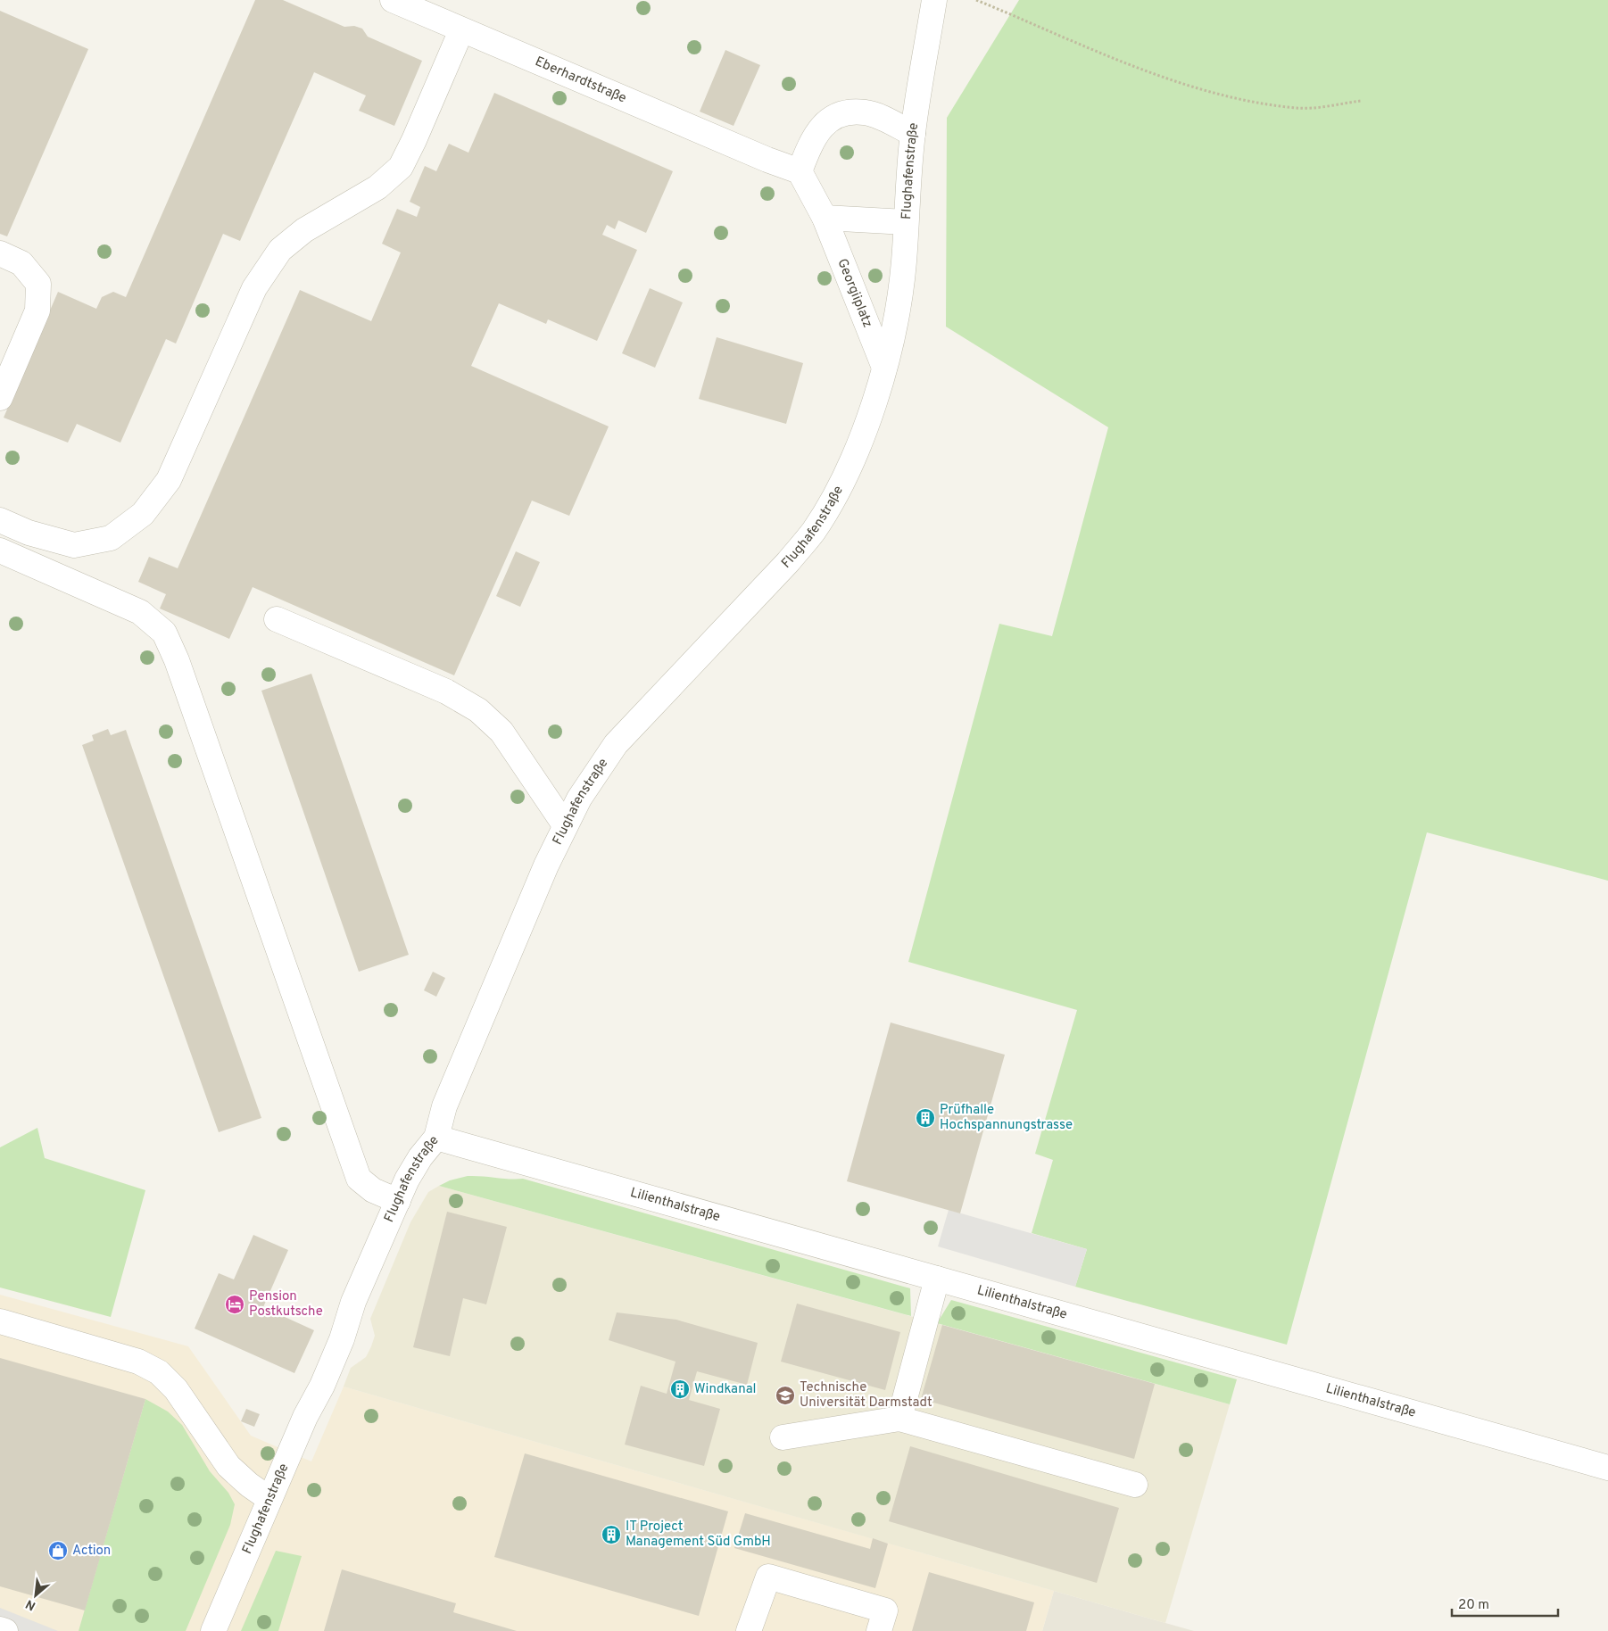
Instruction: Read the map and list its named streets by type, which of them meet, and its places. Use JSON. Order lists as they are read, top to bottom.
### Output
{
  "streets": {
    "street": [
      "Eberhardtstraße",
      "Flughafenstraße",
      "Georgiiplatz",
      "Lilienthalstraße"
    ]
  },
  "crossings": [
    ["Eberhardtstraße", "Flughafenstraße"],
    ["Eberhardtstraße", "Georgiiplatz"],
    ["Flughafenstraße", "Georgiiplatz"],
    ["Flughafenstraße", "Lilienthalstraße"]
  ],
  "places": {
    "building": ["Prüfhalle Hochspannungstrasse", "Windkanal", "IT Project Management Süd GmbH"],
    "hotel": ["Pension Postkutsche"],
    "school or university": ["Technische Universität Darmstadt"],
    "shop": ["Action"]
  },
  "scale_bar": "20 m",
  "north": "bottom left"
}
